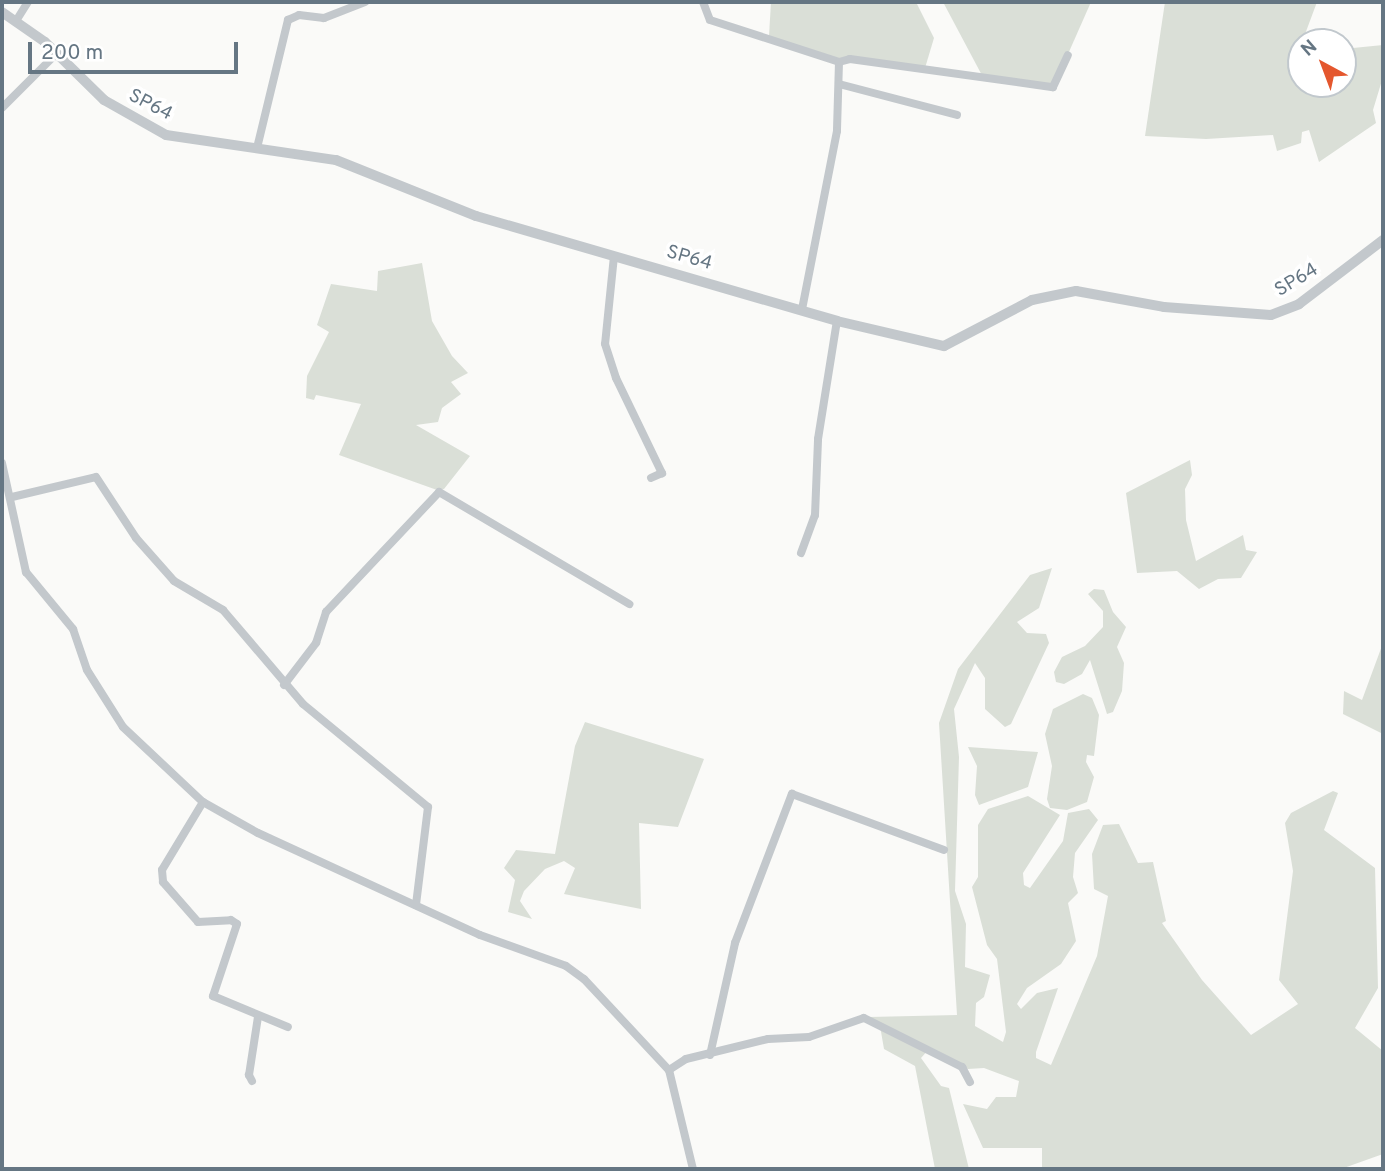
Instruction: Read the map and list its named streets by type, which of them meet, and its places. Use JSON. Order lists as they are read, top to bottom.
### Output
{
  "streets": {
    "street": ["SP64"]
  },
  "scale_bar": "200 m",
  "north": "top left"
}
